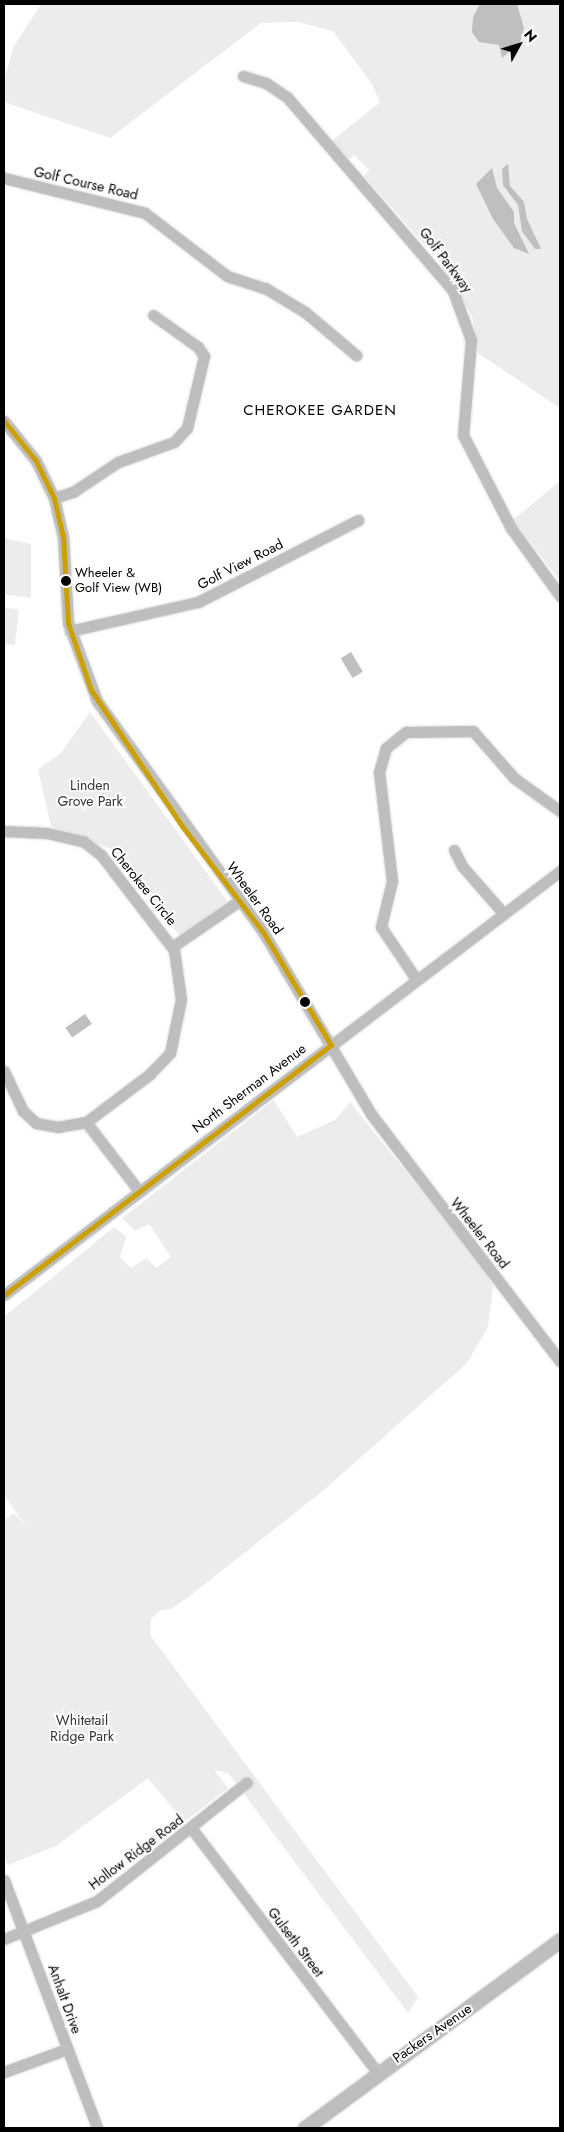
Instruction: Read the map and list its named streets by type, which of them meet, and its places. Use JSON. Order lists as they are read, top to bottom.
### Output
{
  "streets": {
    "main road": ["Packers Avenue"],
    "street": [
      "Golf Course Road",
      "Golf Parkway",
      "Golf View Road",
      "Cherokee Circle",
      "Wheeler Road",
      "North Sherman Avenue",
      "Hollow Ridge Road",
      "Gulseth Street",
      "Anhalt Drive"
    ]
  },
  "crossings": [
    ["Golf View Road", "Wheeler Road"],
    ["Cherokee Circle", "Wheeler Road"],
    ["Wheeler Road", "North Sherman Avenue"],
    ["Hollow Ridge Road", "Gulseth Street"],
    ["Hollow Ridge Road", "Anhalt Drive"],
    ["Gulseth Street", "Packers Avenue"]
  ],
  "districts": ["CHEROKEE GARDEN"],
  "parks": ["Linden Grove Park", "Whitetail Ridge Park"],
  "places": ["Wheeler & Golf View (WB)"],
  "north": "top right"
}
